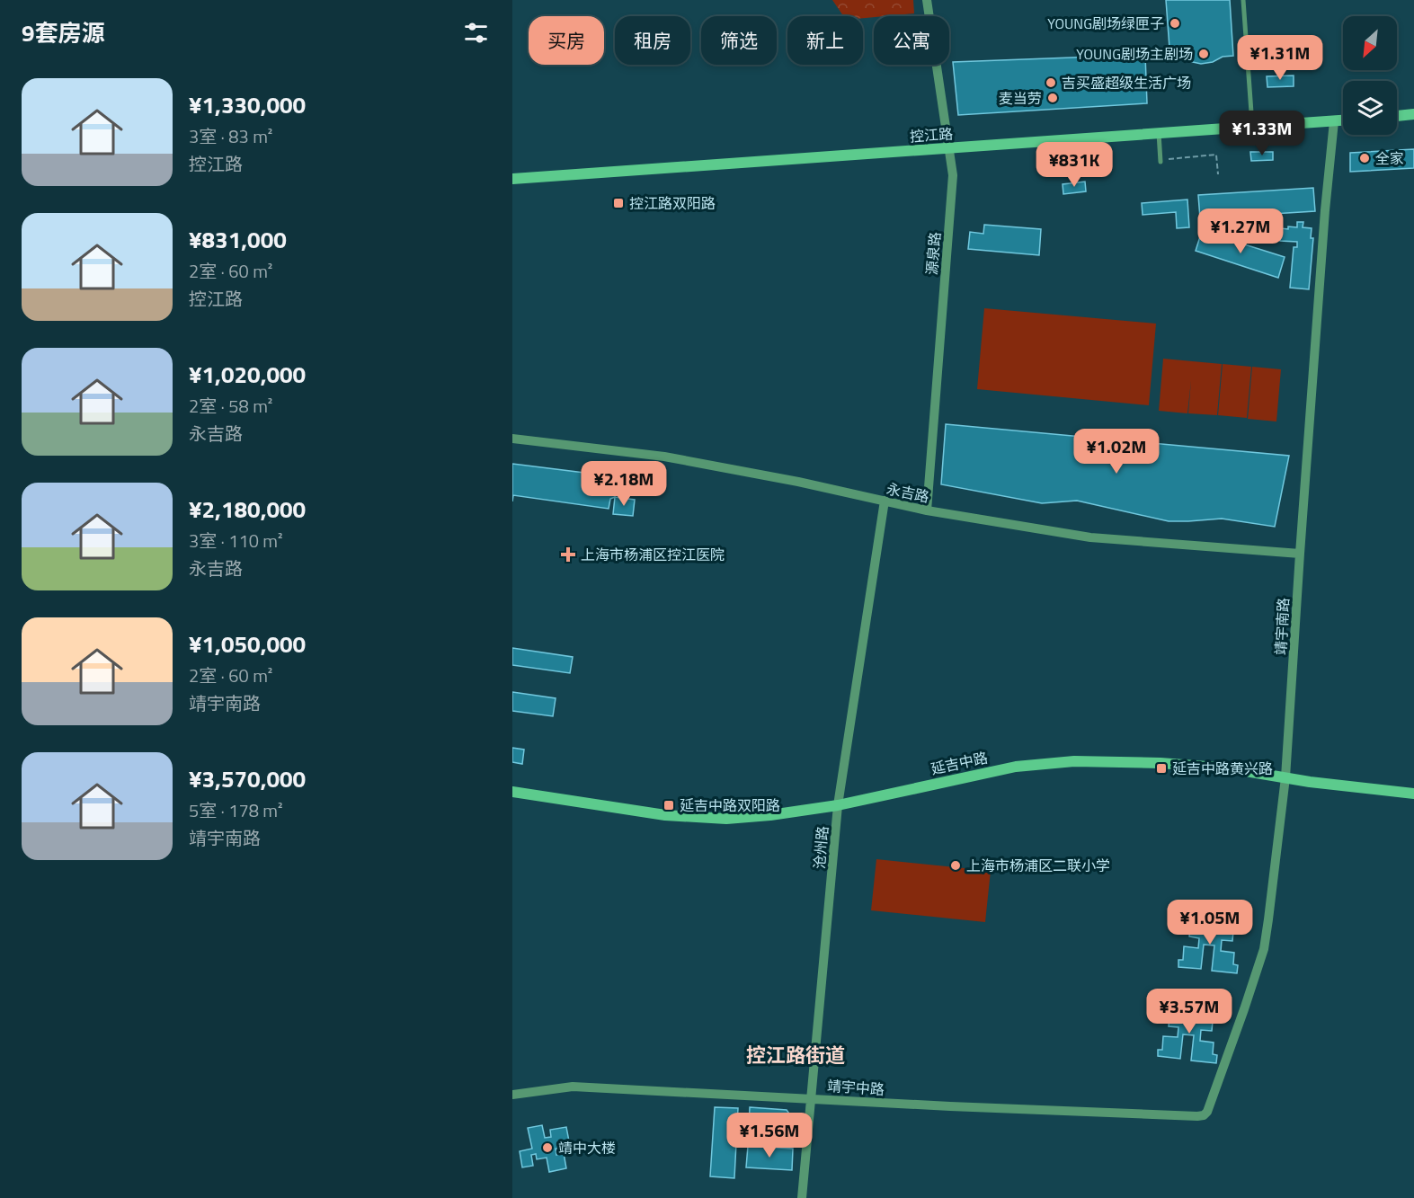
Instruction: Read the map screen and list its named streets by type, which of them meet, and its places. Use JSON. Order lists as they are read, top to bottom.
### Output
{
  "streets": {
    "street": [
      "控江路",
      "源泉路",
      "永吉路",
      "靖宇南路",
      "延吉中路",
      "沧州路",
      "靖宇中路"
    ]
  },
  "crossings": [
    ["控江路", "源泉路"],
    ["控江路", "靖宇南路"],
    ["源泉路", "永吉路"],
    ["永吉路", "靖宇南路"],
    ["永吉路", "沧州路"],
    ["靖宇南路", "延吉中路"],
    ["靖宇南路", "靖宇中路"],
    ["延吉中路", "沧州路"],
    ["沧州路", "靖宇中路"]
  ],
  "districts": ["控江路街道"],
  "places": {
    "other": [
      "YOUNG剧场绿匣子",
      "YOUNG剧场主剧场",
      "吉买盛超级生活广场",
      "麦当劳",
      "全家",
      "上海市杨浦区二联小学",
      "靖中大楼"
    ],
    "transit": ["控江路双阳路", "延吉中路黄兴路", "延吉中路双阳路"],
    "health": ["上海市杨浦区控江医院"]
  },
  "north": "bottom left",
  "page": {
    "heading": "9套房源",
    "chip": [
      "买房",
      "租房",
      "筛选",
      "新上",
      "公寓"
    ],
    "price": [
      "¥1.31M",
      "¥1.33M",
      "¥831K",
      "¥1.27M",
      "¥1.02M",
      "¥2.18M",
      "¥1.05M",
      "¥3.57M",
      "¥1.56M"
    ],
    "list": [
      {
        "name": "¥1,330,000",
        "note": "3室 · 83 m² · 控江路"
      },
      {
        "name": "¥831,000",
        "note": "2室 · 60 m² · 控江路"
      },
      {
        "name": "¥1,020,000",
        "note": "2室 · 58 m² · 永吉路"
      },
      {
        "name": "¥2,180,000",
        "note": "3室 · 110 m² · 永吉路"
      },
      {
        "name": "¥1,050,000",
        "note": "2室 · 60 m² · 靖宇南路"
      },
      {
        "name": "¥3,570,000",
        "note": "5室 · 178 m² · 靖宇南路"
      }
    ]
  }
}
